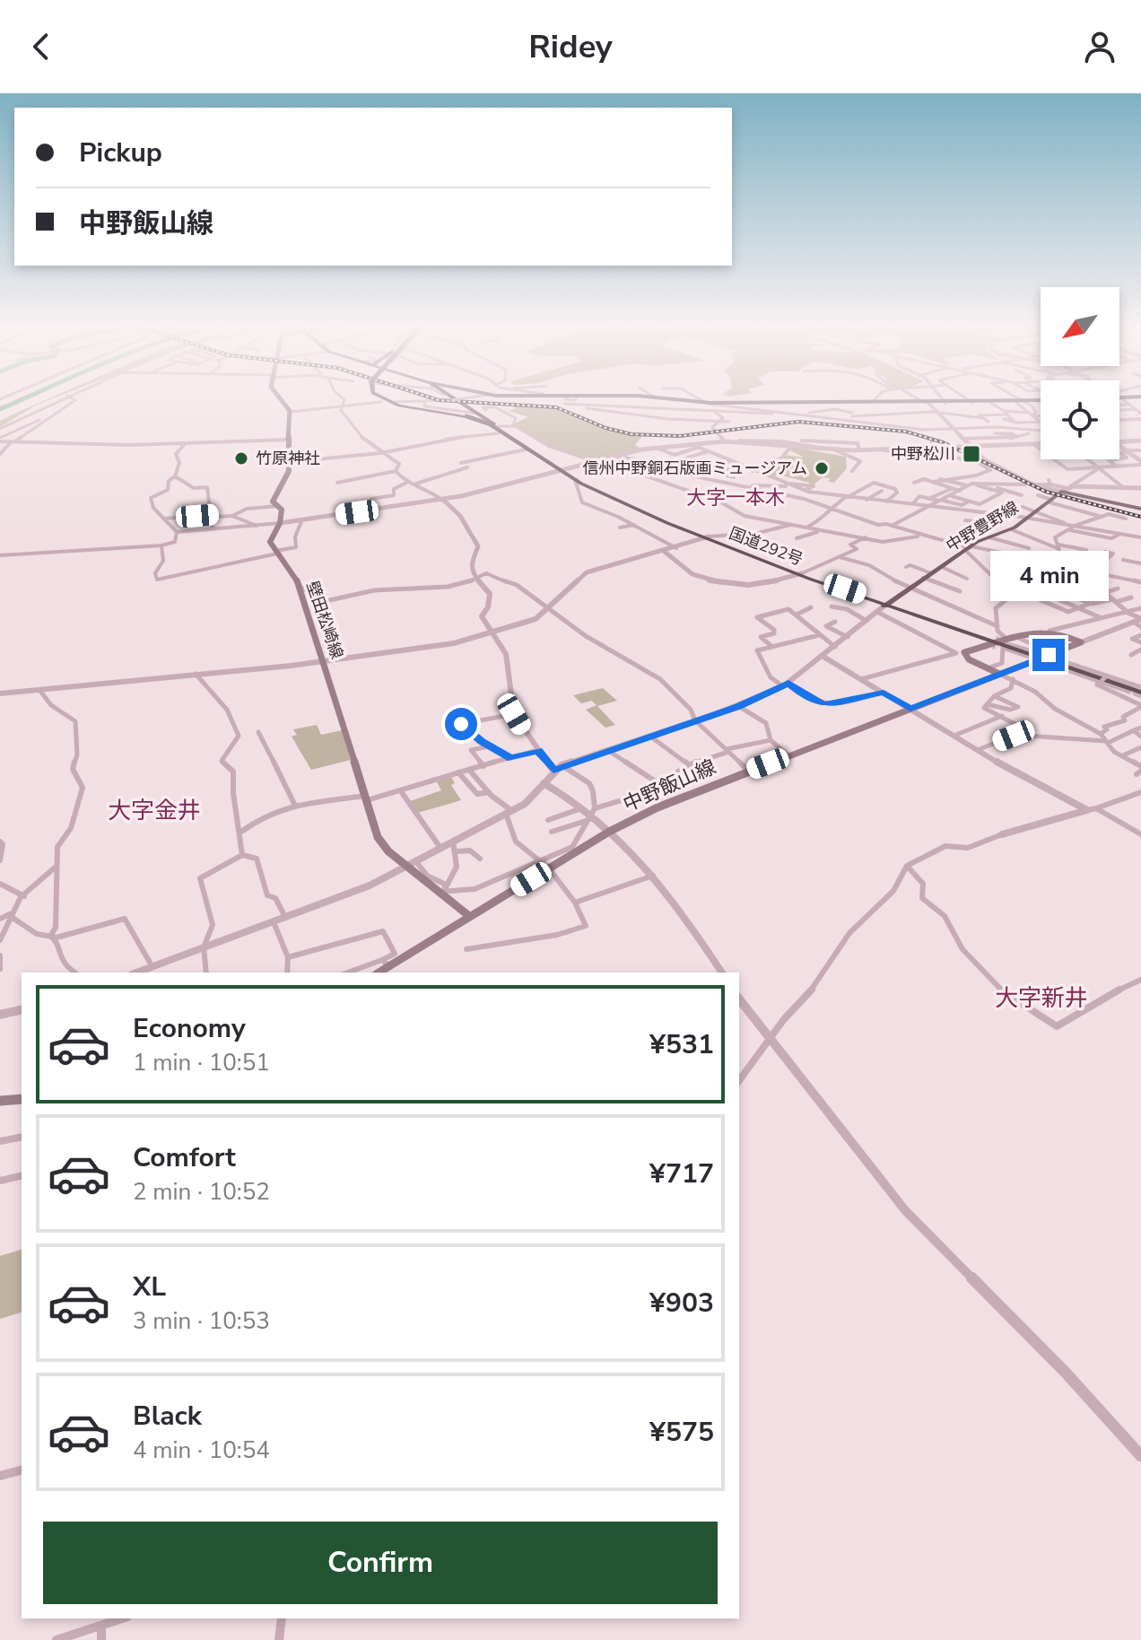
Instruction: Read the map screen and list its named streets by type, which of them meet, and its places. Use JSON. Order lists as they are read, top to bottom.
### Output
{
  "streets": {
    "highway": ["国道292号"],
    "main road": ["中野豊野線", "壁田松崎線", "中野飯山線"]
  },
  "crossings": [
    ["中野豊野線", "国道292号"],
    ["壁田松崎線", "中野飯山線"]
  ],
  "districts": ["大字一本木", "大字金井", "大字新井"],
  "places": {
    "transit": ["中野松川"],
    "other": ["竹原神社", "信州中野銅石版画ミュージアム"]
  },
  "north": "bottom left",
  "page": {
    "header": "Ridey",
    "banner": ["Pickup", "中野飯山線"],
    "bubble": "4 min",
    "list": [
      {
        "name": "Economy",
        "note": "1 min · 10:51",
        "value": "¥531"
      },
      {
        "name": "Comfort",
        "note": "2 min · 10:52",
        "value": "¥717"
      },
      {
        "name": "XL",
        "note": "3 min · 10:53",
        "value": "¥903"
      },
      {
        "name": "Black",
        "note": "4 min · 10:54",
        "value": "¥575"
      }
    ],
    "buttons": "Confirm"
  }
}
